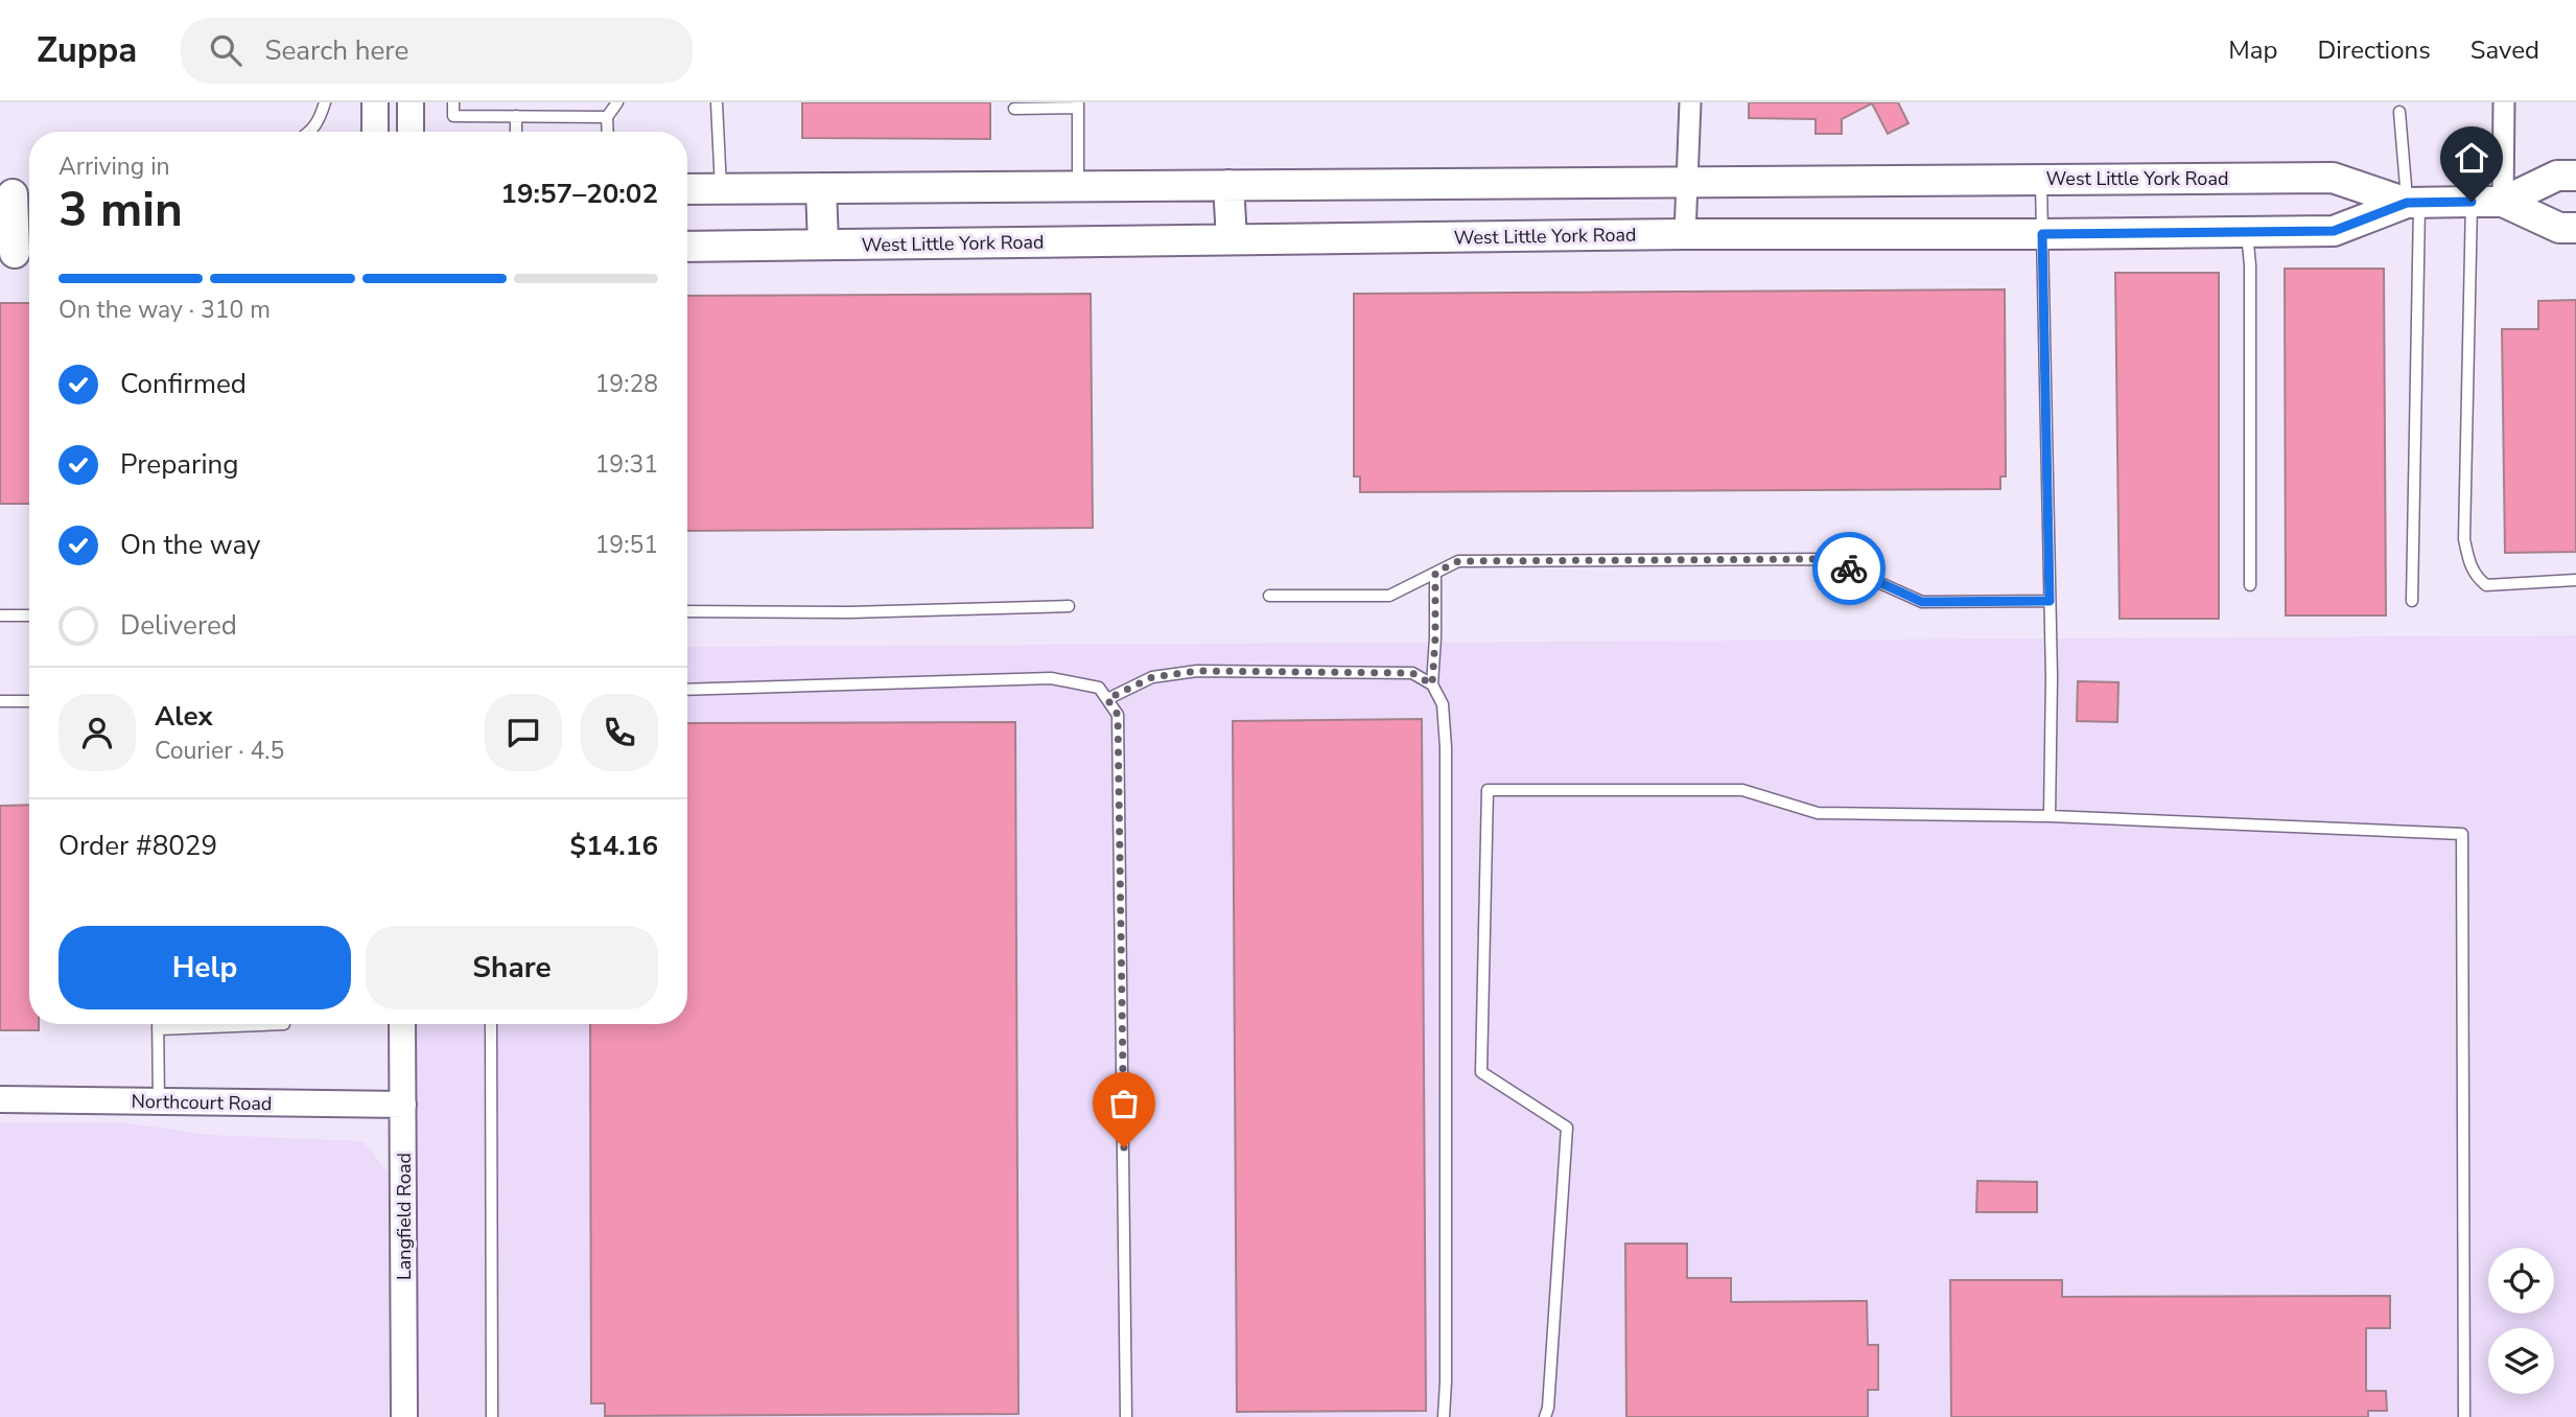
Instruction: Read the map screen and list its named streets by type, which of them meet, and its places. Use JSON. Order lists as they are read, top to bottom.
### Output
{
  "streets": {
    "main road": ["West Little York Road"],
    "street": ["Northcourt Road", "Langfield Road"]
  },
  "crossings": [
    ["Northcourt Road", "Langfield Road"]
  ],
  "page": {
    "header": "Zuppa",
    "search": "Search here",
    "nav": ["Map", "Directions", "Saved"],
    "heading": ["3 min", "Arriving in", "19:57–20:02"],
    "panel": [
      "Alex",
      "Courier · 4.5",
      "Order #8029",
      "$14.16"
    ],
    "bar": "On the way · 310 m",
    "list": [
      ["Confirmed", "19:28"],
      ["Preparing", "19:31"],
      ["On the way", "19:51"],
      "Delivered"
    ],
    "buttons": ["Help", "Share"]
  }
}
